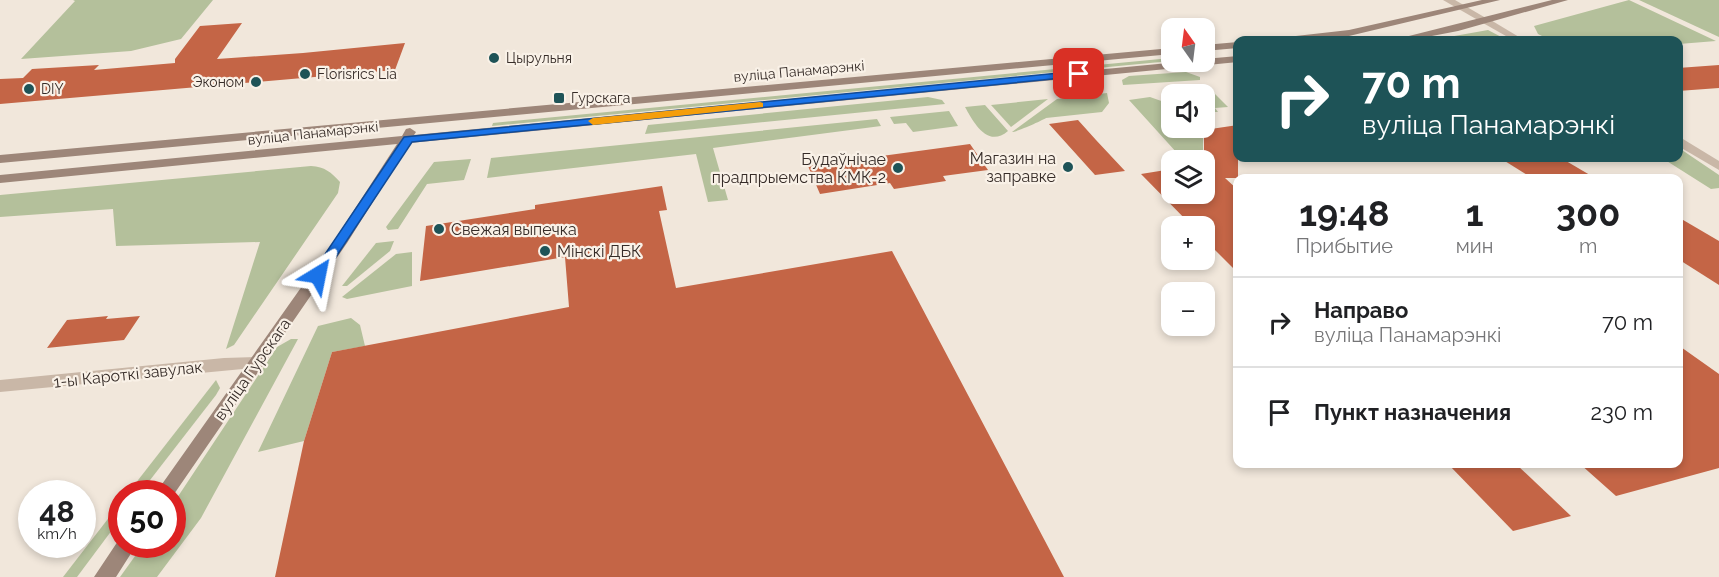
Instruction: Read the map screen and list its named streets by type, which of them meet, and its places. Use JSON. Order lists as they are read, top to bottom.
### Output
{
  "streets": {
    "main road": ["вуліца Панамарэнкі", "вуліца Гурскага"],
    "street": ["1-ы Кароткі завулак"]
  },
  "crossings": [
    ["вуліца Панамарэнкі", "вуліца Гурскага"],
    ["вуліца Гурскага", "1-ы Кароткі завулак"]
  ],
  "places": {
    "other": [
      "Цырульня",
      "Florisrics Lia",
      "Эконом",
      "DIY",
      "Магазин на заправке",
      "Будаўнічае прадпрыемства КМК-2",
      "Свежая выпечка",
      "Мінскі ДБК"
    ],
    "transit": ["Гурскага"]
  },
  "north": "top",
  "page": {
    "map_buttons": ["+", "−"],
    "turn": ["70 m", "вуліца Панамарэнкі"],
    "eta": [
      "19:48",
      "Прибытие",
      "1",
      "мин",
      "300",
      "m"
    ],
    "list": [
      {
        "name": "Направо",
        "note": "вуліца Панамарэнкі",
        "value": "70 m"
      },
      {
        "name": "Пункт назначения",
        "value": "230 m"
      }
    ],
    "speed": "48 km/h",
    "limit": "50"
  }
}
